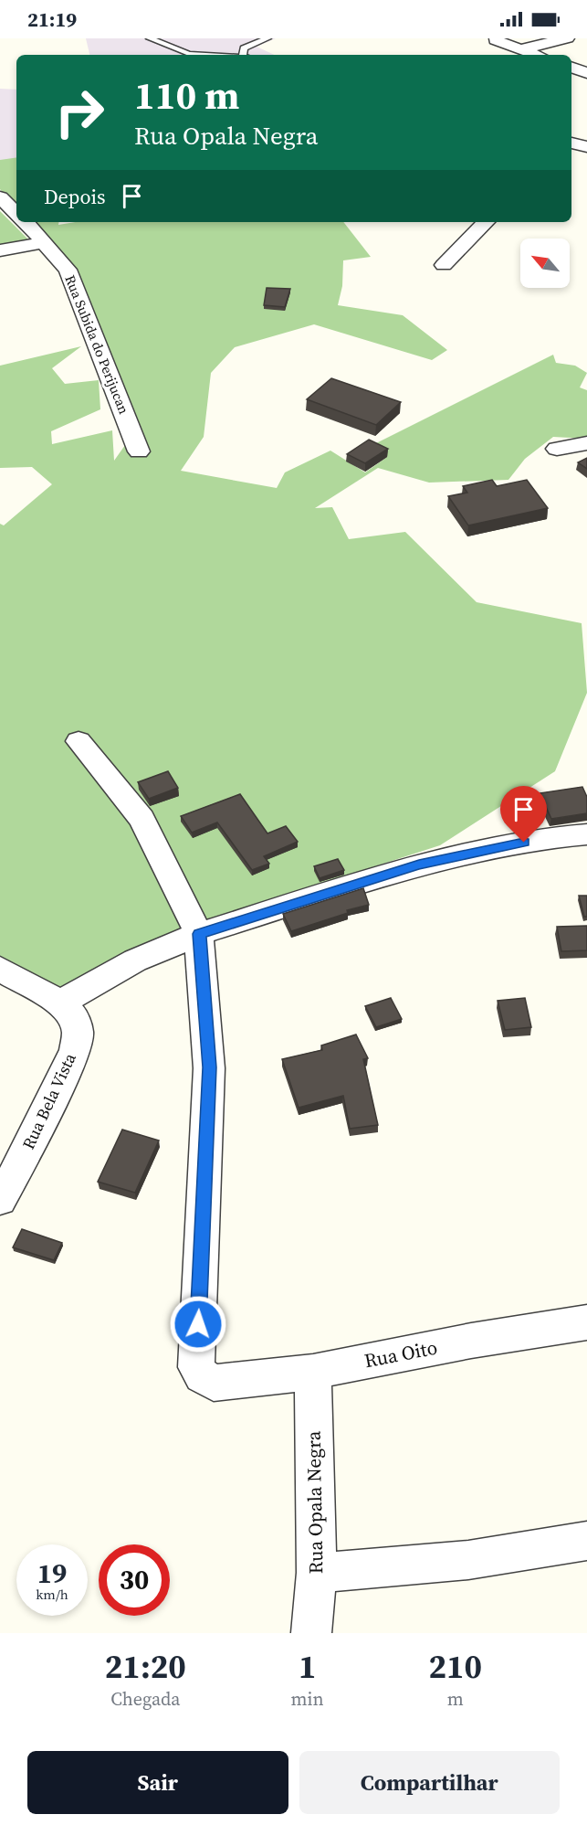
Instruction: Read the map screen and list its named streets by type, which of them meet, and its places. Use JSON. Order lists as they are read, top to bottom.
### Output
{
  "streets": {
    "street": [
      "Rua Subida do Perijucan",
      "Rua Bela Vista",
      "Rua Oito",
      "Rua Opala Negra"
    ]
  },
  "crossings": [
    ["Rua Oito", "Rua Opala Negra"]
  ],
  "north": "top left",
  "page": {
    "status": "21:19",
    "turn": ["110 m", "Rua Opala Negra"],
    "then": "Depois",
    "speed": "19 km/h",
    "limit": "30",
    "eta": [
      "21:20",
      "Chegada",
      "1",
      "min",
      "210",
      "m"
    ],
    "buttons": ["Sair", "Compartilhar"]
  }
}
